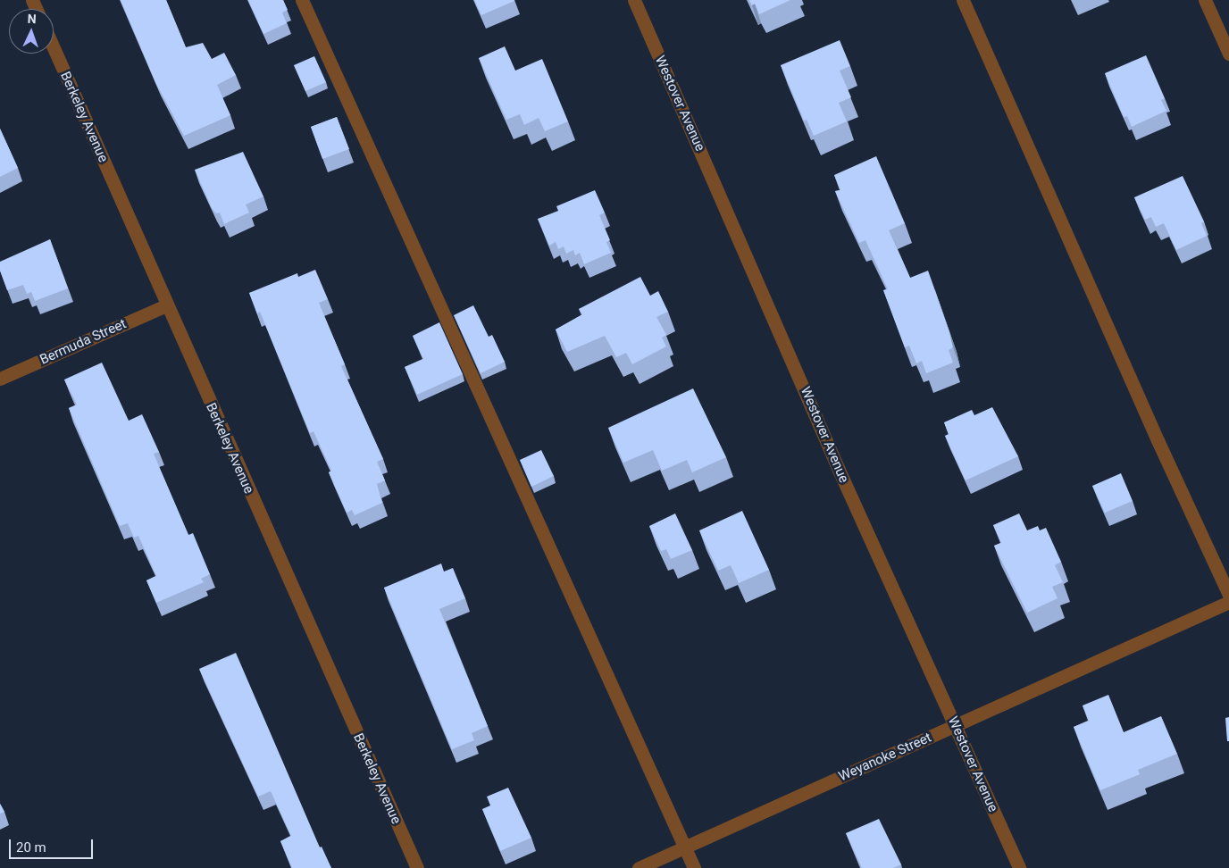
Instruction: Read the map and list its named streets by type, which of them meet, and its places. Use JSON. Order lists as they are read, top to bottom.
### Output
{
  "streets": {
    "street": [
      "Westover Avenue",
      "Berkeley Avenue",
      "Bermuda Street",
      "Weyanoke Street"
    ]
  },
  "crossings": [
    ["Westover Avenue", "Weyanoke Street"],
    ["Berkeley Avenue", "Bermuda Street"]
  ],
  "scale_bar": "20 m",
  "north": "top"
}
